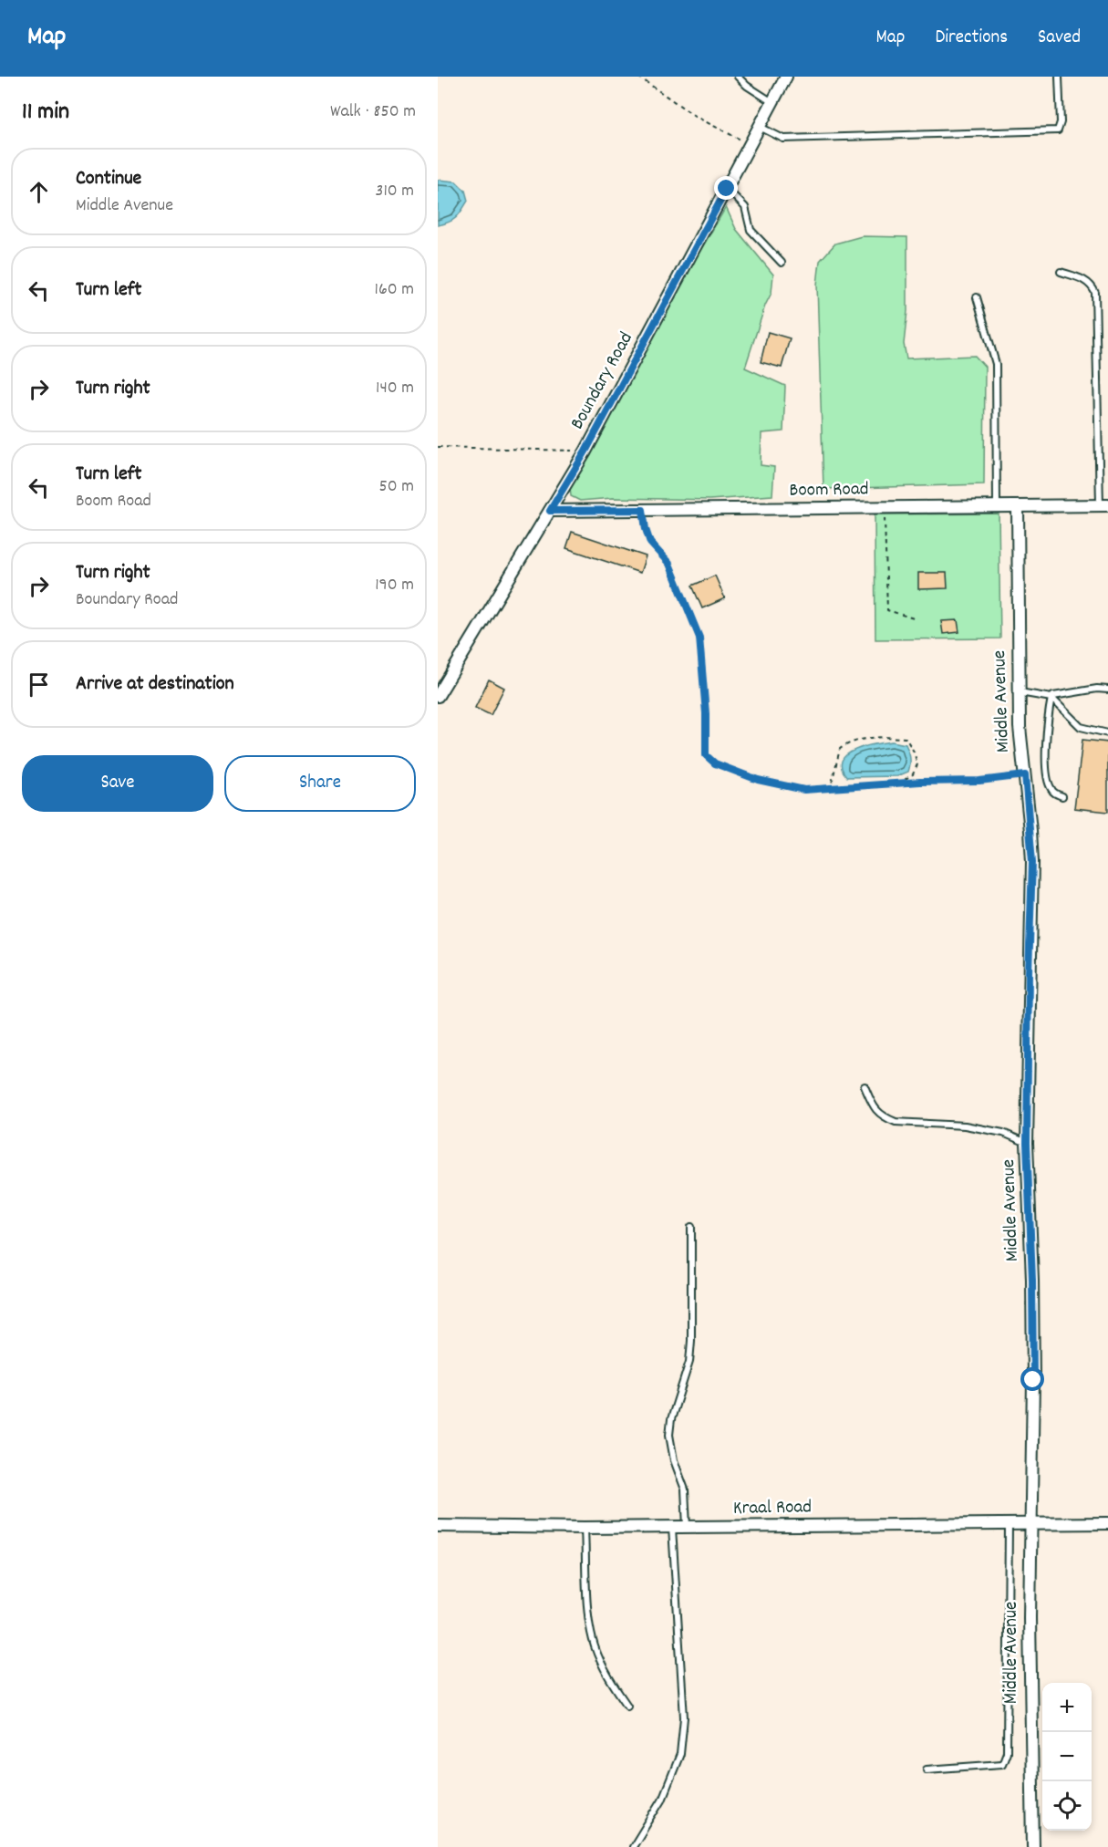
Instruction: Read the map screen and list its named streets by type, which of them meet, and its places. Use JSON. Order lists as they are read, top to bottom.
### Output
{
  "streets": {
    "street": [
      "Boundary Road",
      "Boom Road",
      "Middle Avenue",
      "Kraal Road"
    ]
  },
  "crossings": [
    ["Boundary Road", "Boom Road"],
    ["Boom Road", "Middle Avenue"],
    ["Middle Avenue", "Kraal Road"]
  ],
  "page": {
    "header": "Map",
    "nav": ["Map", "Directions", "Saved"],
    "heading": ["11 min", "Walk · 850 m"],
    "list": [
      ["Continue", "Middle Avenue", "310 m"],
      ["Turn left", "160 m"],
      ["Turn right", "140 m"],
      ["Turn left", "Boom Road", "50 m"],
      ["Turn right", "Boundary Road", "190 m"],
      "Arrive at destination"
    ],
    "buttons": ["Save", "Share"],
    "map_buttons": ["+", "−"]
  }
}
